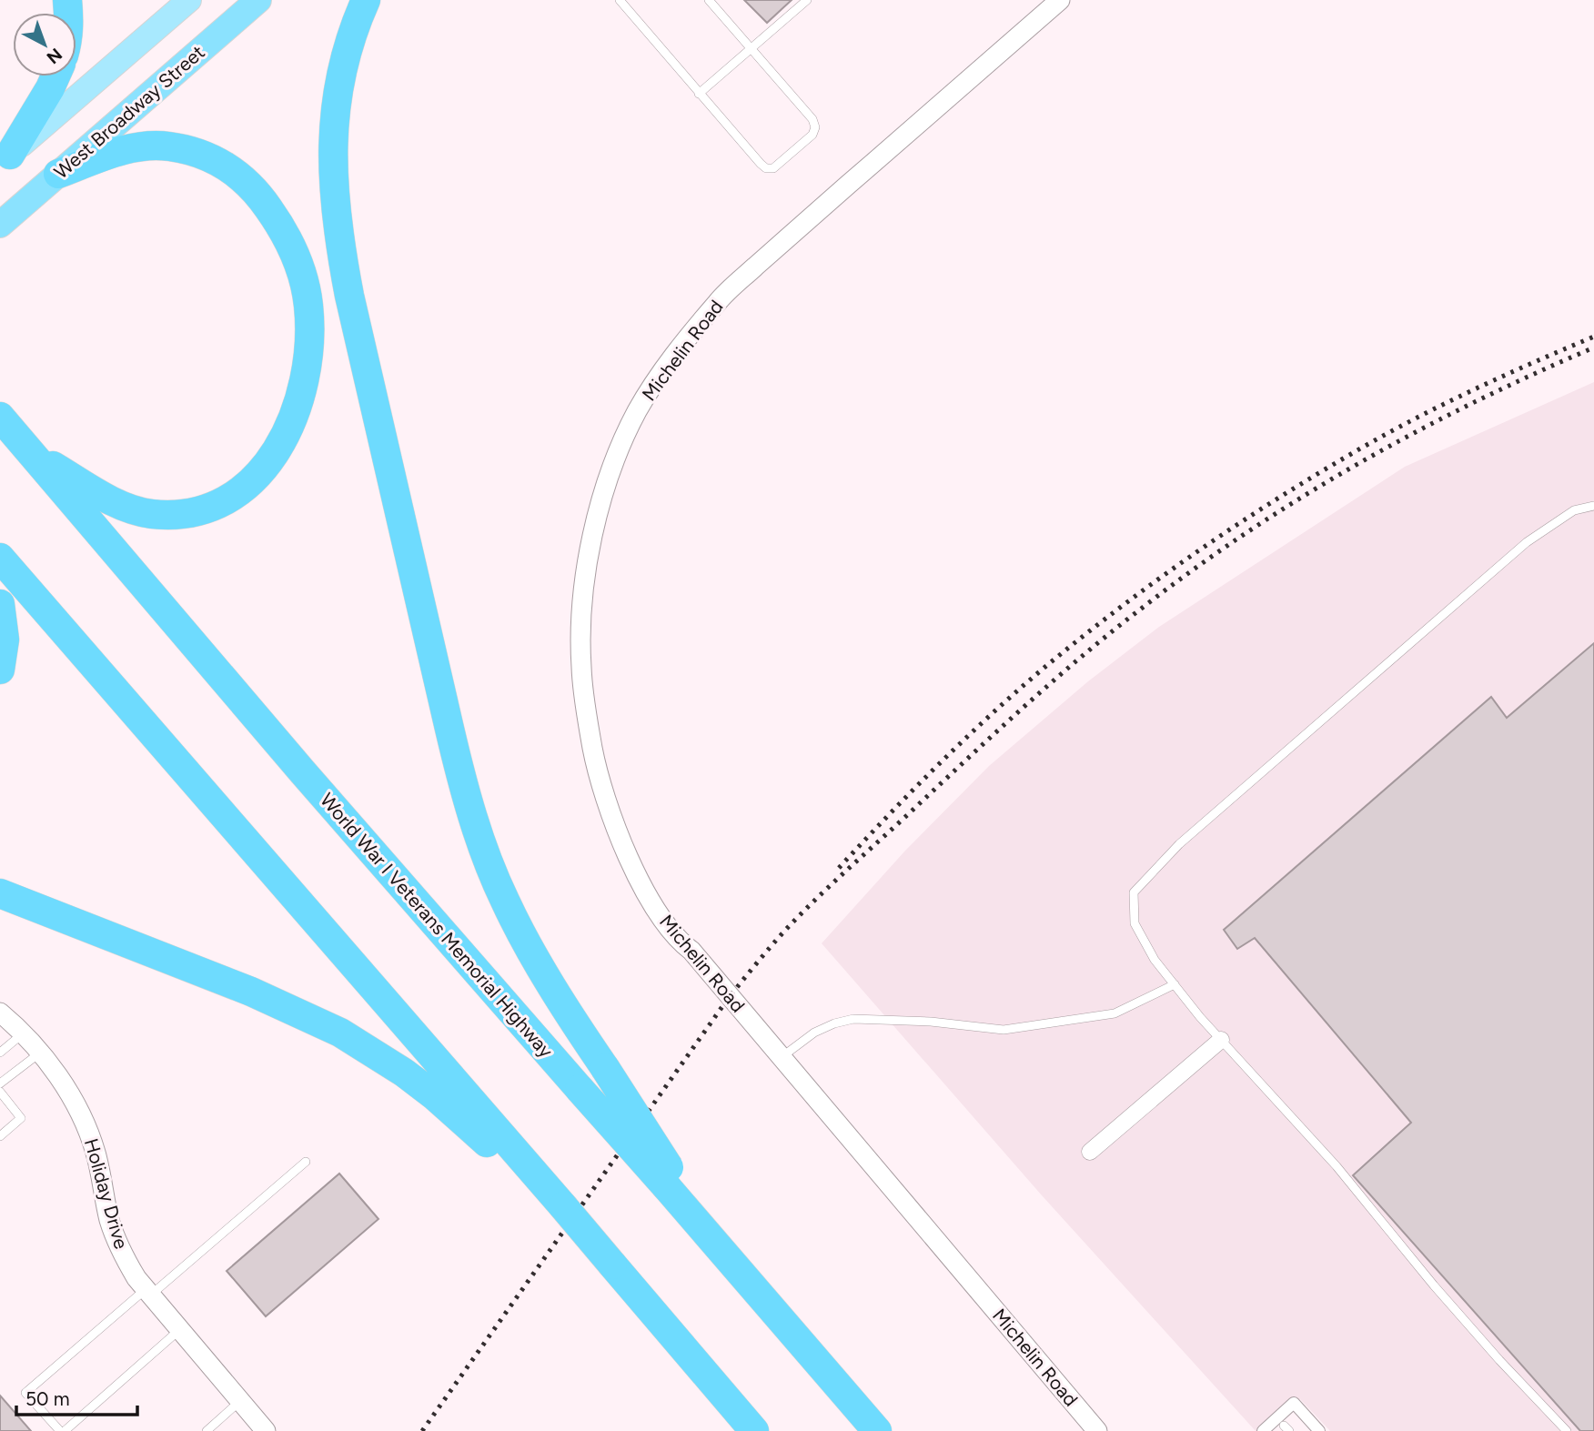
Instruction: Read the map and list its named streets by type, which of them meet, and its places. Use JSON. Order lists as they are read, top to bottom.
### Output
{
  "streets": {
    "highway": ["West Broadway Street", "World War I Veterans Memorial Highway"],
    "street": ["Michelin Road", "Holiday Drive"]
  },
  "scale_bar": "50 m",
  "north": "bottom right"
}
